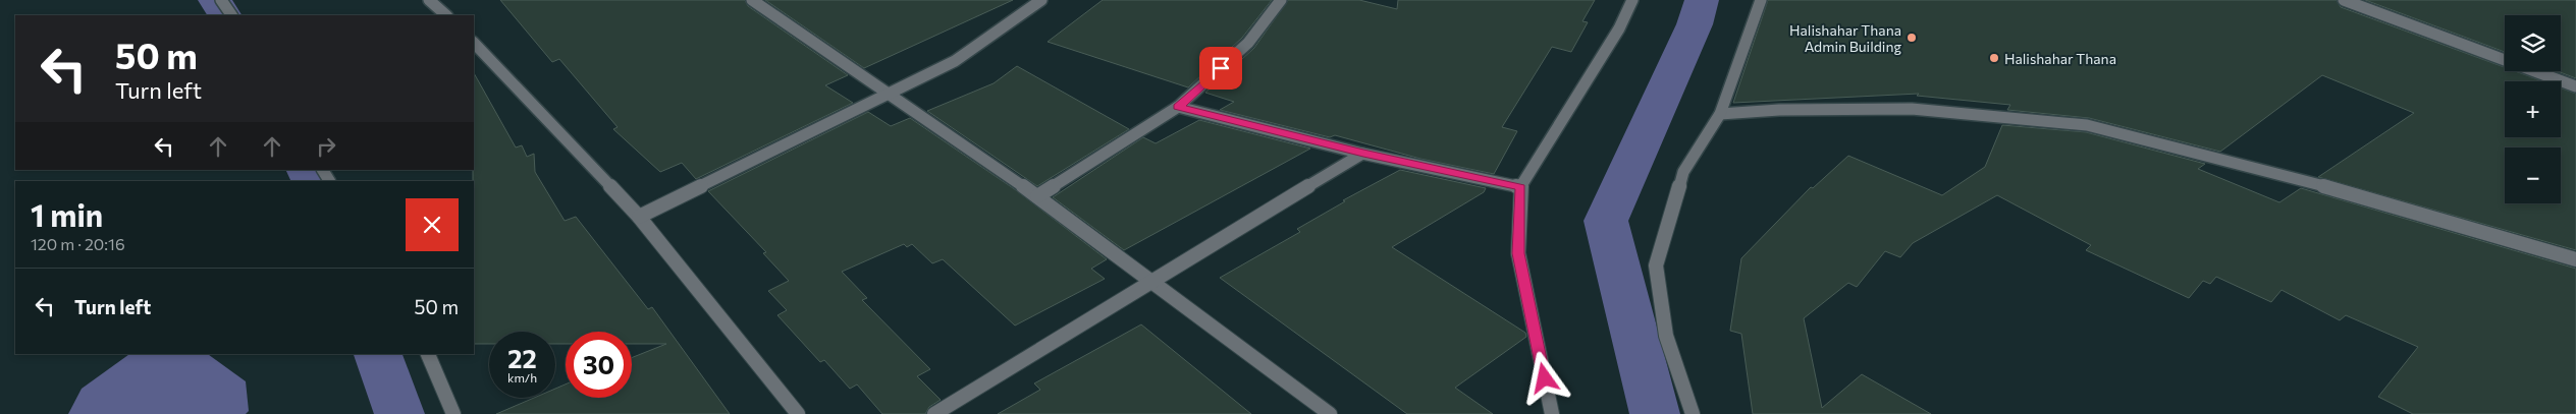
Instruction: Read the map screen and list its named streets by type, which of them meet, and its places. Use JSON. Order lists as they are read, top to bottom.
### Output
{
  "places": ["Halishahar Thana Admin Building", "Halishahar Thana"],
  "page": {
    "map_buttons": ["+", "−"],
    "turn": ["50 m", "Turn left"],
    "heading": ["1 min", "120 m · 20:16"],
    "list": [
      {
        "name": "Turn left",
        "value": "50 m"
      }
    ],
    "speed": "22 km/h",
    "limit": "30"
  }
}
